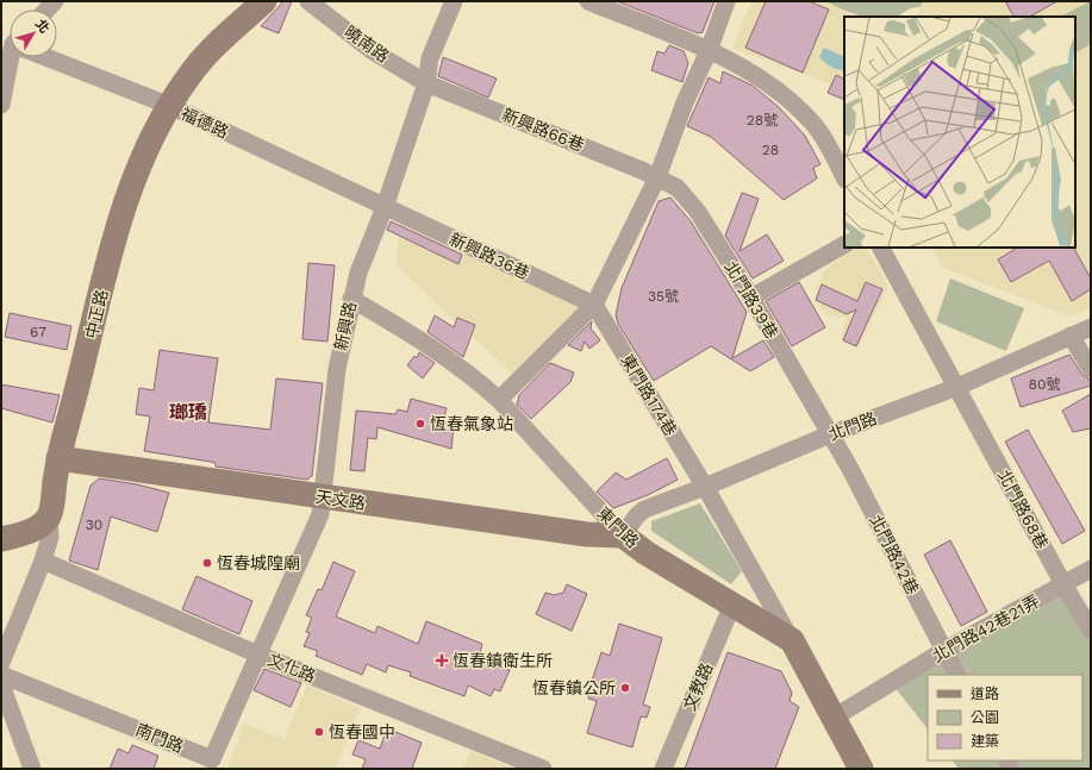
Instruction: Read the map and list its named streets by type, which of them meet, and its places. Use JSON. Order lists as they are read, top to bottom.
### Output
{
  "streets": {
    "main road": ["中正路", "天文路", "東門路"],
    "street": [
      "曉南路",
      "福德路",
      "新興路66巷",
      "新興路36巷",
      "北門路39巷",
      "新興路",
      "東門路174巷",
      "北門路",
      "北門路68巷",
      "北門路42巷",
      "北門路42巷21弄",
      "文化路",
      "文教路",
      "南門路"
    ]
  },
  "crossings": [
    ["曉南路", "新興路66巷"],
    ["曉南路", "新興路"],
    ["福德路", "新興路36巷"],
    ["福德路", "中正路"],
    ["福德路", "新興路"],
    ["新興路66巷", "北門路39巷"],
    ["新興路66巷", "新興路"],
    ["新興路36巷", "新興路"],
    ["新興路36巷", "東門路174巷"],
    ["北門路39巷", "北門路"],
    ["北門路39巷", "北門路42巷"],
    ["中正路", "天文路"],
    ["中正路", "文化路"],
    ["新興路", "天文路"],
    ["新興路", "東門路"],
    ["新興路", "文化路"],
    ["新興路", "南門路"],
    ["東門路174巷", "北門路"],
    ["東門路174巷", "東門路"],
    ["北門路", "天文路"],
    ["北門路", "北門路68巷"],
    ["北門路", "東門路"],
    ["北門路", "北門路42巷"],
    ["天文路", "東門路"],
    ["北門路68巷", "北門路42巷21弄"],
    ["東門路", "文教路"],
    ["北門路42巷", "北門路42巷21弄"],
    ["文化路", "南門路"]
  ],
  "districts": ["瑯𤩝"],
  "places": {
    "other": [
      "恆春氣象站",
      "恆春城隍廟",
      "恆春鎮公所",
      "恆春國中"
    ],
    "health": ["恆春鎮衛生所"]
  },
  "house_numbers": [
    "28號",
    "28",
    "35號",
    "67",
    "80號",
    "30"
  ],
  "legend": ["道路", "公園", "建築"],
  "north": "top right"
}
